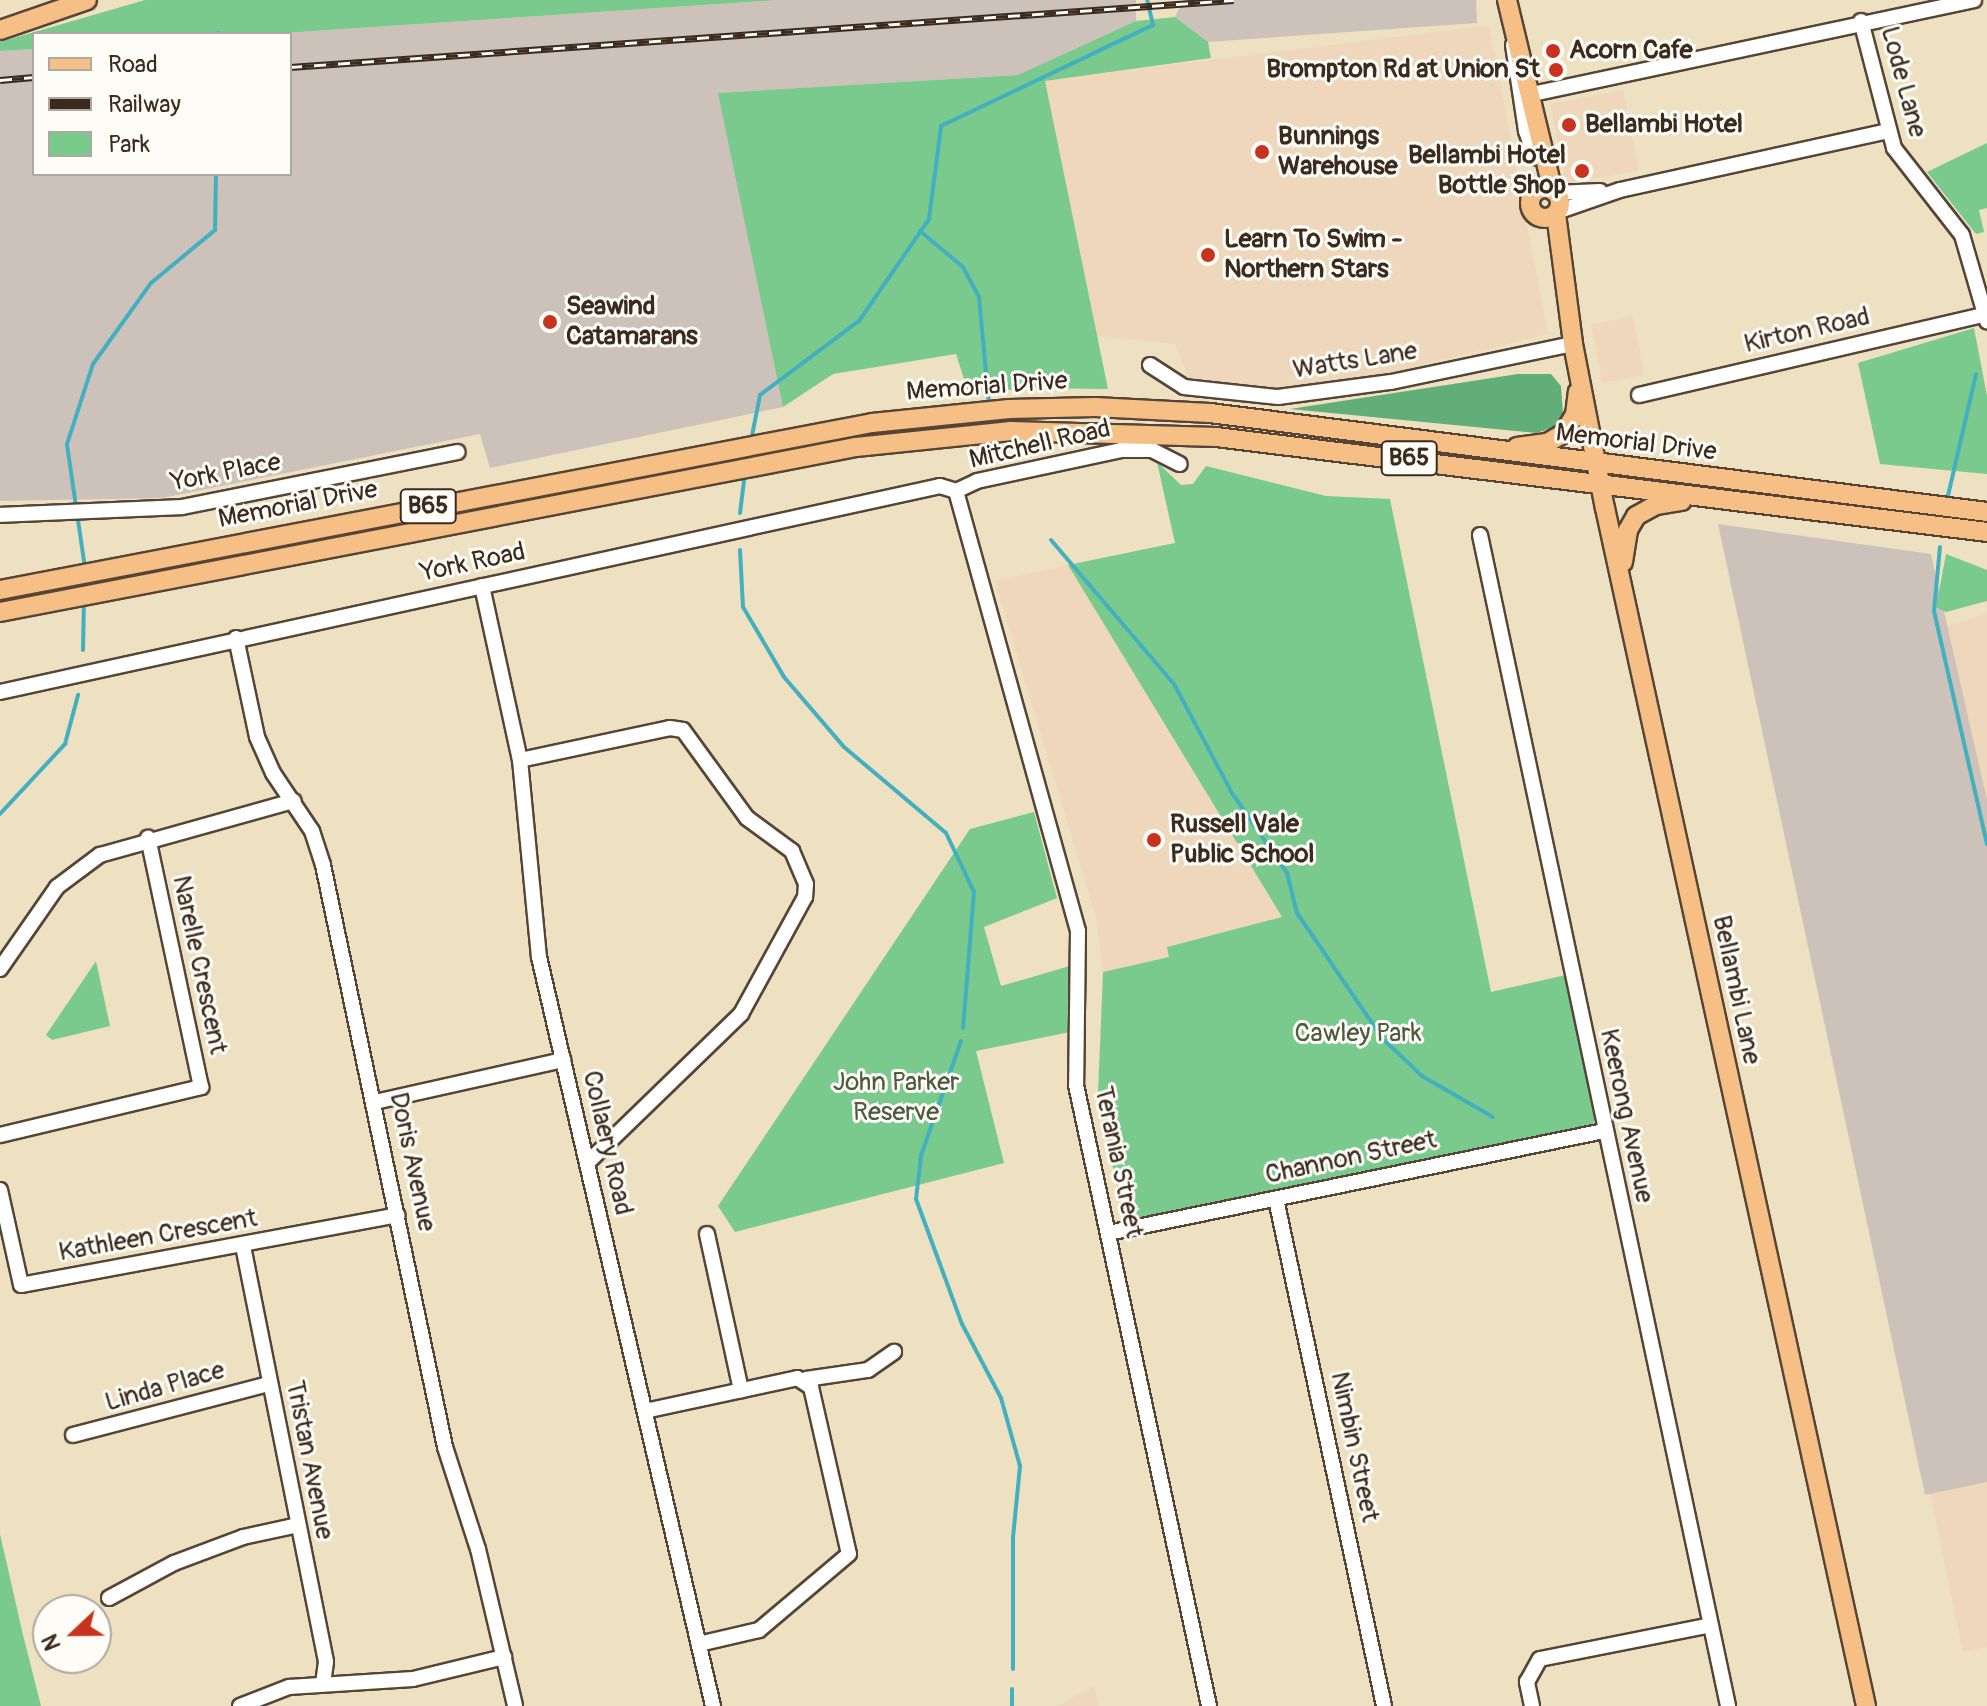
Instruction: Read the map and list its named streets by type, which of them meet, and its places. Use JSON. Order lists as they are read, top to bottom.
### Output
{
  "streets": {
    "main road": ["Memorial Drive", "B65", "Bellambi Lane"],
    "street": [
      "Lode Lane",
      "Kirton Road",
      "Watts Lane",
      "Mitchell Road",
      "York Place",
      "York Road",
      "Narelle Crescent",
      "Keerong Avenue",
      "Collaery Road",
      "Channon Street",
      "Doris Avenue",
      "Terania Street",
      "Kathleen Crescent",
      "Linda Place",
      "Nimbin Street",
      "Tristan Avenue"
    ]
  },
  "crossings": [
    ["Lode Lane", "Kirton Road"],
    ["Watts Lane", "Bellambi Lane"],
    ["Memorial Drive", "Bellambi Lane"],
    ["Mitchell Road", "York Road"],
    ["Mitchell Road", "Terania Street"],
    ["York Road", "Collaery Road"],
    ["York Road", "Doris Avenue"],
    ["York Road", "Terania Street"],
    ["Keerong Avenue", "Channon Street"],
    ["Channon Street", "Terania Street"],
    ["Channon Street", "Nimbin Street"],
    ["Doris Avenue", "Kathleen Crescent"],
    ["Kathleen Crescent", "Tristan Avenue"],
    ["Linda Place", "Tristan Avenue"]
  ],
  "parks": ["Cawley Park", "John Parker Reserve"],
  "places": [
    "Acorn Cafe",
    "Brompton Rd at Union St",
    "Bellambi Hotel",
    "Bunnings Warehouse",
    "Bellambi Hotel Bottle Shop",
    "Learn To Swim - Northern Stars",
    "Seawind Catamarans",
    "Russell Vale Public School"
  ],
  "legend": ["Road", "Railway", "Park"],
  "north": "left"
}
